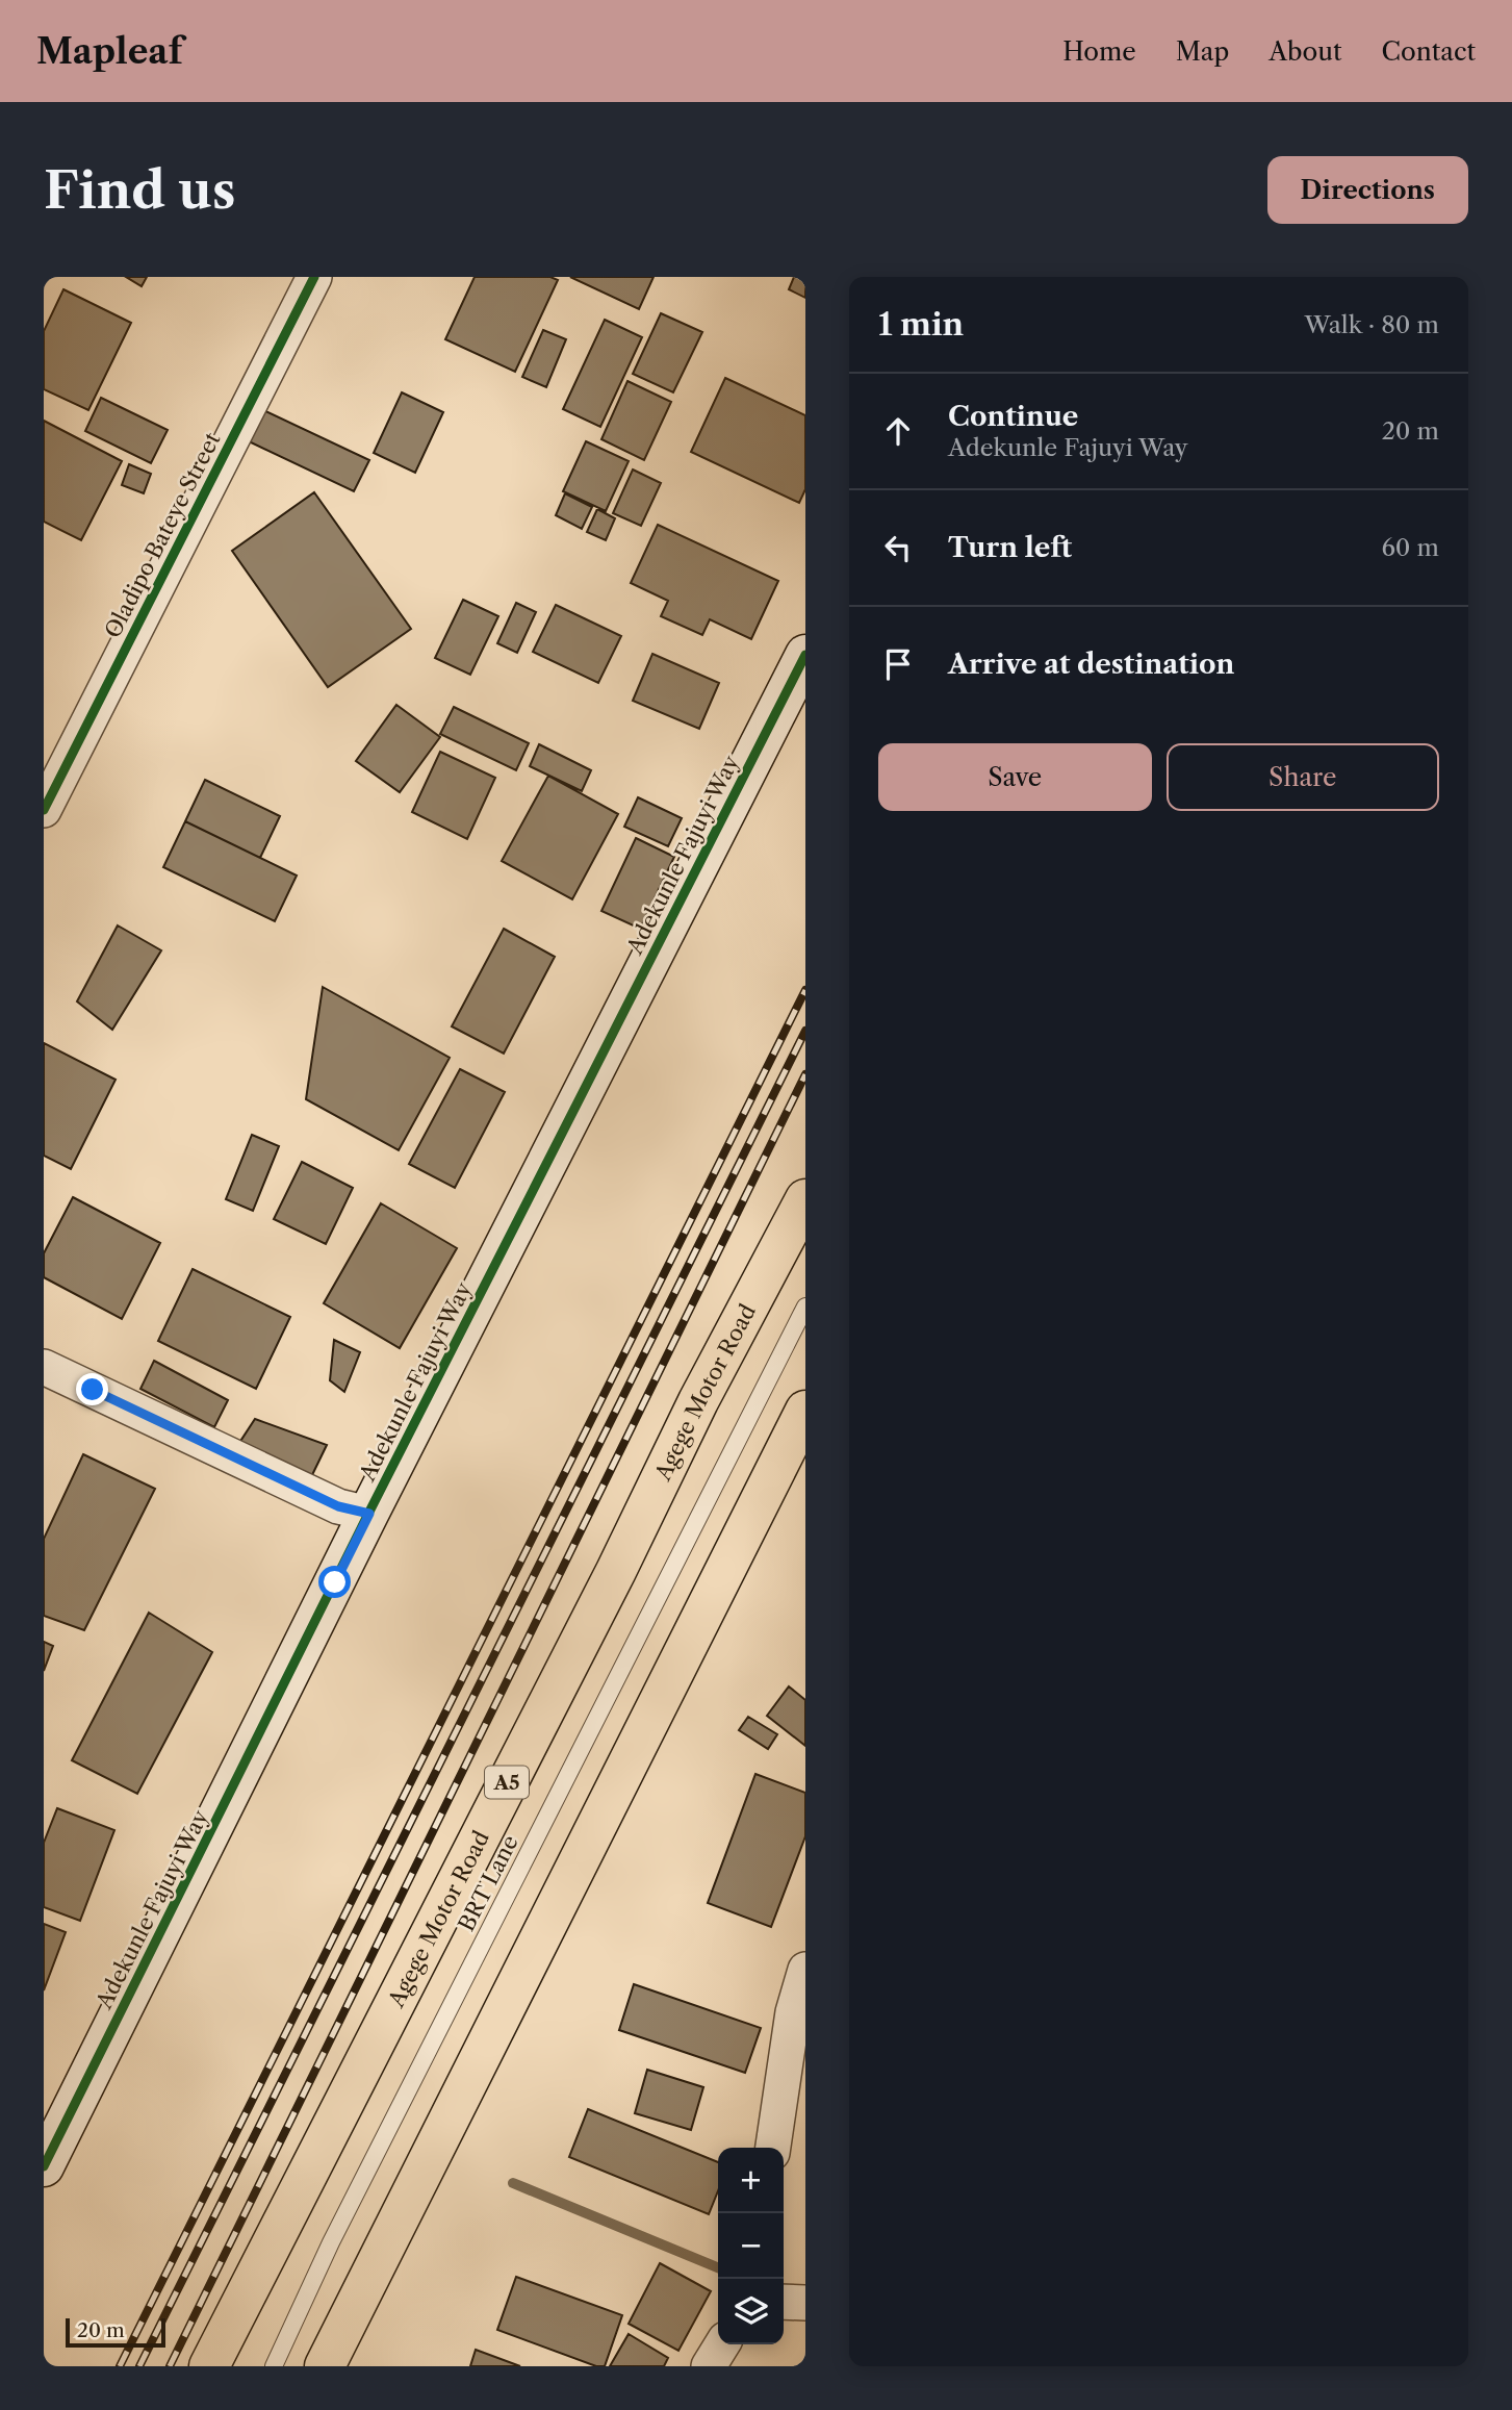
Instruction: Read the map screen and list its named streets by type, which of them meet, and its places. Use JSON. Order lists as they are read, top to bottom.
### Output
{
  "streets": {
    "highway": ["Agege Motor Road", "A5"],
    "street": ["Oladipo Bateye Street", "Adekunle Fajuyi Way"],
    "lane": ["BRT Lane"]
  },
  "scale_bar": "20 m",
  "page": {
    "header": "Mapleaf",
    "nav": [
      "Home",
      "Map",
      "About",
      "Contact"
    ],
    "buttons": [
      "Directions",
      ["Save", "Share"]
    ],
    "title": "Find us",
    "heading": ["1 min", "Walk · 80 m"],
    "list": [
      ["Continue", "Adekunle Fajuyi Way", "20 m"],
      ["Turn left", "60 m"],
      "Arrive at destination"
    ],
    "map_buttons": ["+", "−"],
    "scale": "20 m"
  }
}
